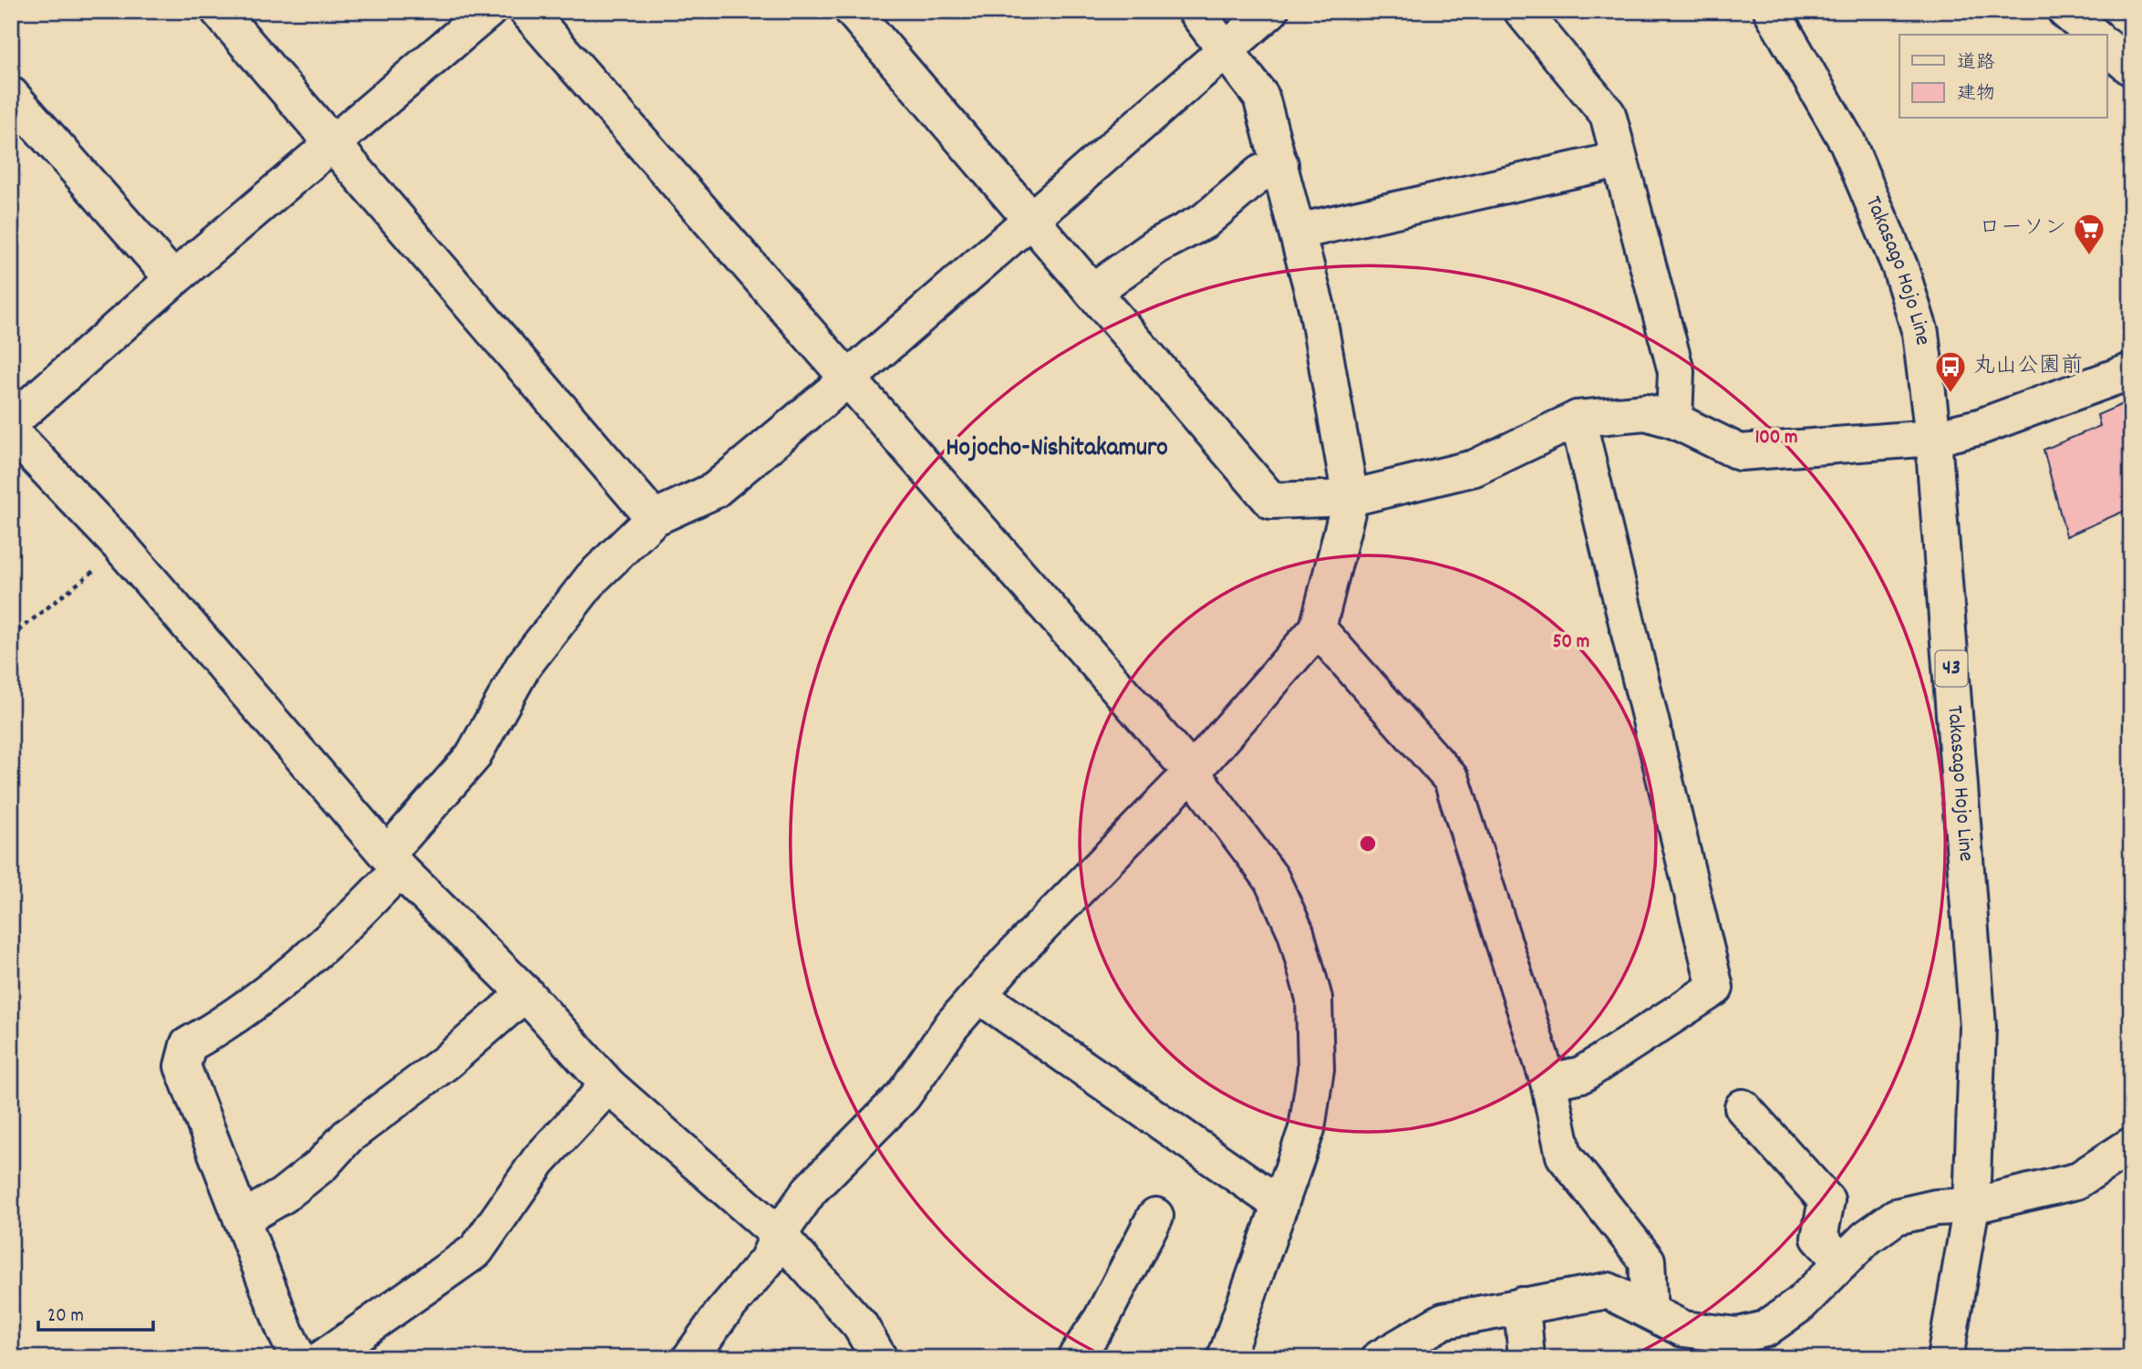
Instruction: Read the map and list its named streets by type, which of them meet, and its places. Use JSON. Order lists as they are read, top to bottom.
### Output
{
  "streets": {
    "street": ["Takasago Hojo Line", "43"]
  },
  "districts": ["Hojocho-Nishitakamuro"],
  "places": {
    "supermarket": ["ローソン"],
    "bus stop": ["丸山公園前"]
  },
  "legend": ["道路", "建物"],
  "scale_bar": "20 m",
  "rings": ["100 m", "50 m"]
}
